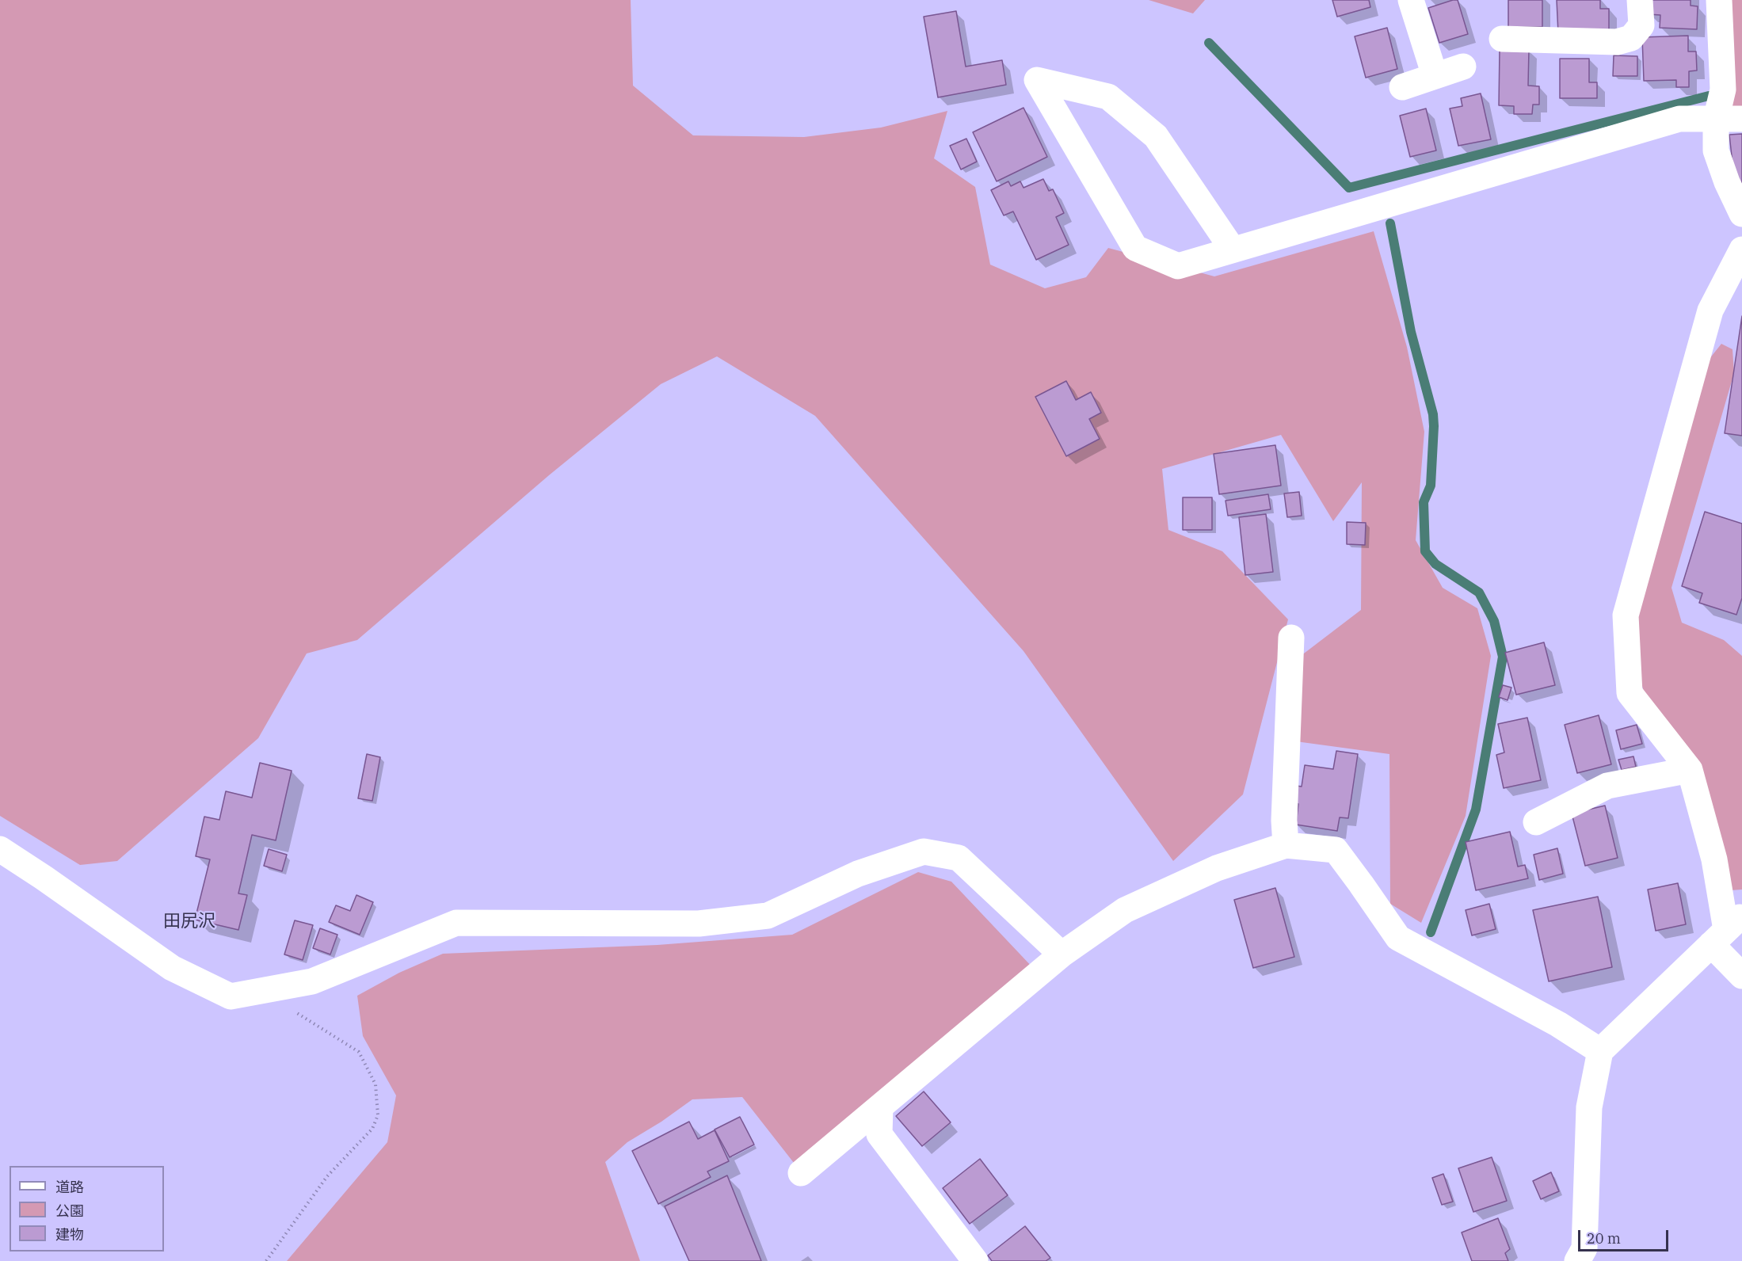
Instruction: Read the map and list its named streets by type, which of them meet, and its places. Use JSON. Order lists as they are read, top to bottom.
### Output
{
  "districts": ["田尻沢"],
  "legend": ["道路", "公園", "建物"],
  "scale_bar": "20 m"
}
